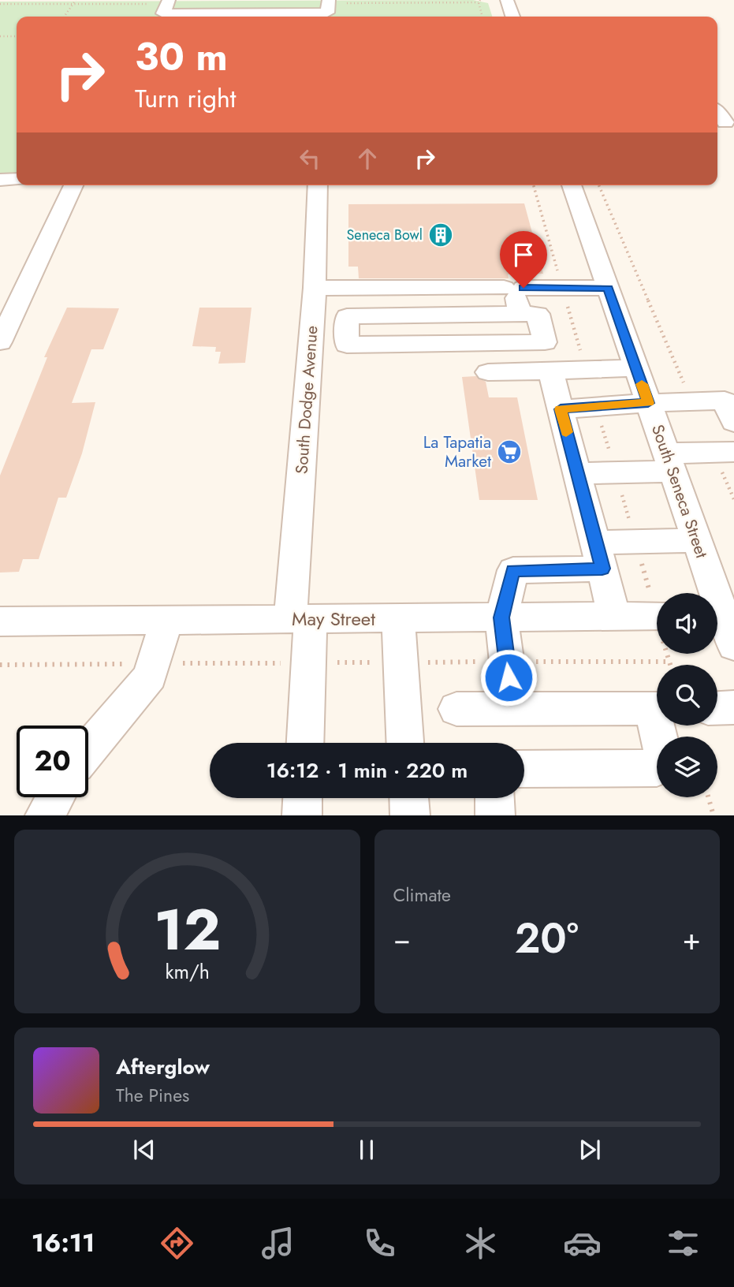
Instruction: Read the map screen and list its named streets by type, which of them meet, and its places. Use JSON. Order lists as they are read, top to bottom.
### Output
{
  "streets": {
    "street": ["South Dodge Avenue", "South Seneca Street", "May Street"]
  },
  "crossings": [
    ["South Dodge Avenue", "May Street"]
  ],
  "places": {
    "building": ["Seneca Bowl"],
    "supermarket": ["La Tapatia Market"]
  },
  "page": {
    "turn": ["30 m", "Turn right"],
    "limit": "20",
    "trip": "16:12 · 1 min · 220 m",
    "tile": "Climate",
    "heat": ["−", "20°", "+"],
    "song": ["Afterglow", "The Pines"],
    "tabs": "16:11",
    "gauge": ["12", "km/h"]
  }
}
